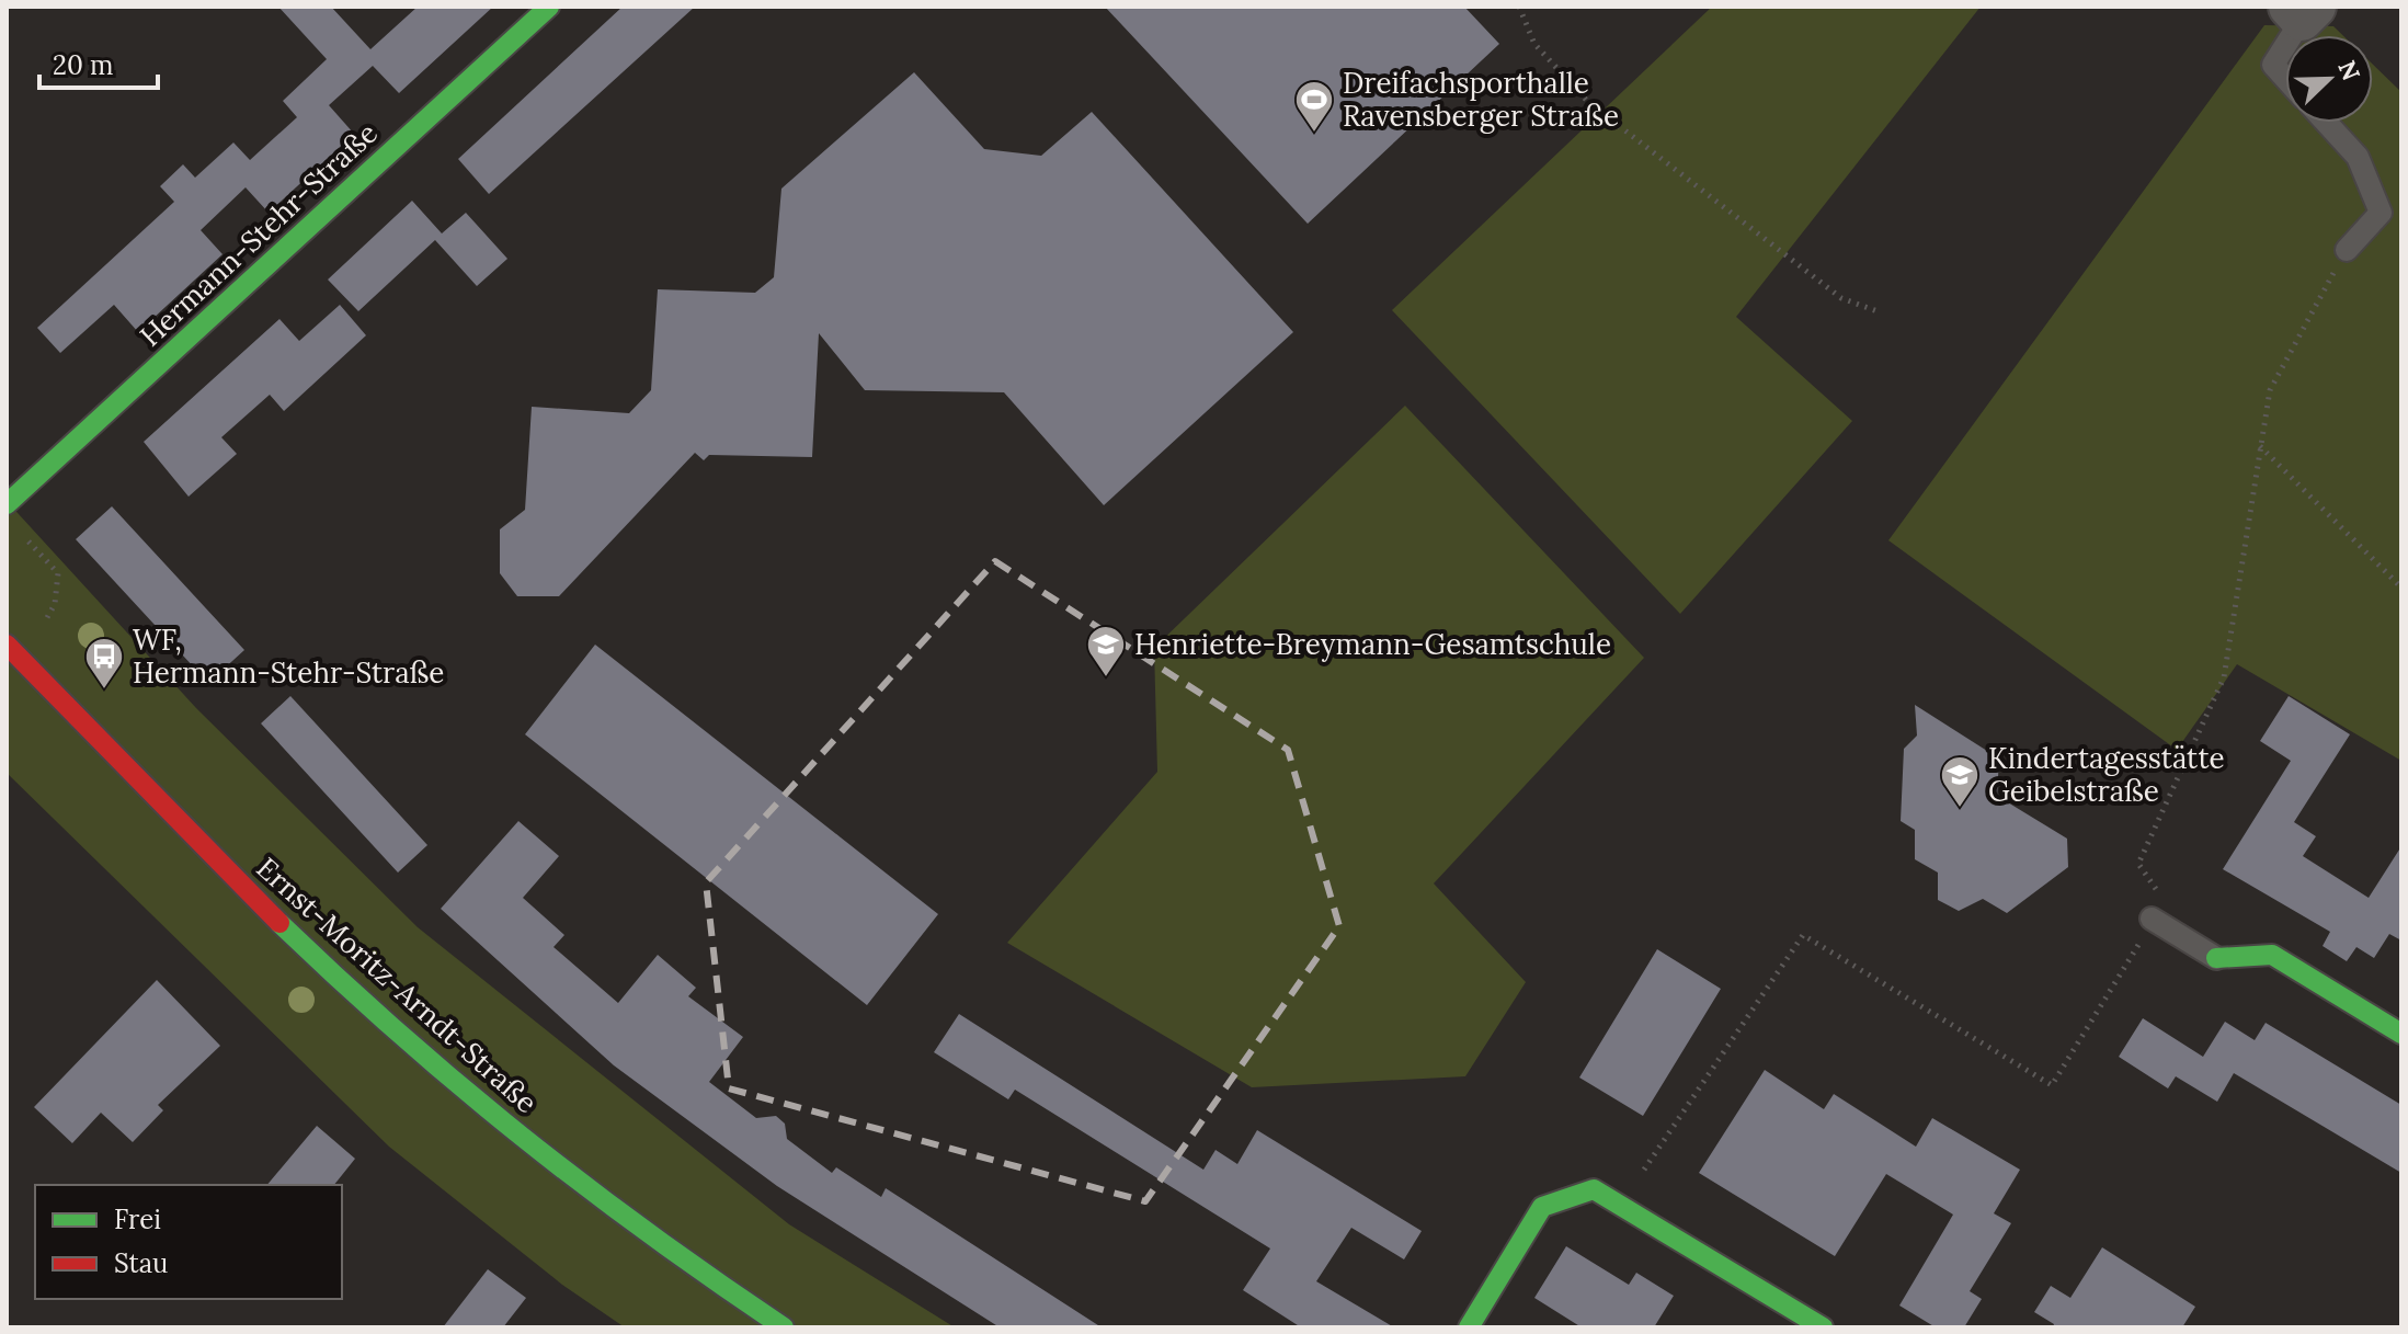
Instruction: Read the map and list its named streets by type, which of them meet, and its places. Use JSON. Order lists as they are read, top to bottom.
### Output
{
  "streets": {
    "street": ["Hermann-Stehr-Straße", "Ernst-Moritz-Arndt-Straße"]
  },
  "places": {
    "sports": ["Dreifachsporthalle Ravensberger Straße"],
    "school or university": ["Henriette-Breymann-Gesamtschule", "Kindertagesstätte Geibelstraße"],
    "bus stop": ["WF, Hermann-Stehr-Straße"]
  },
  "legend": ["Frei", "Stau"],
  "scale_bar": "20 m",
  "north": "top right"
}
